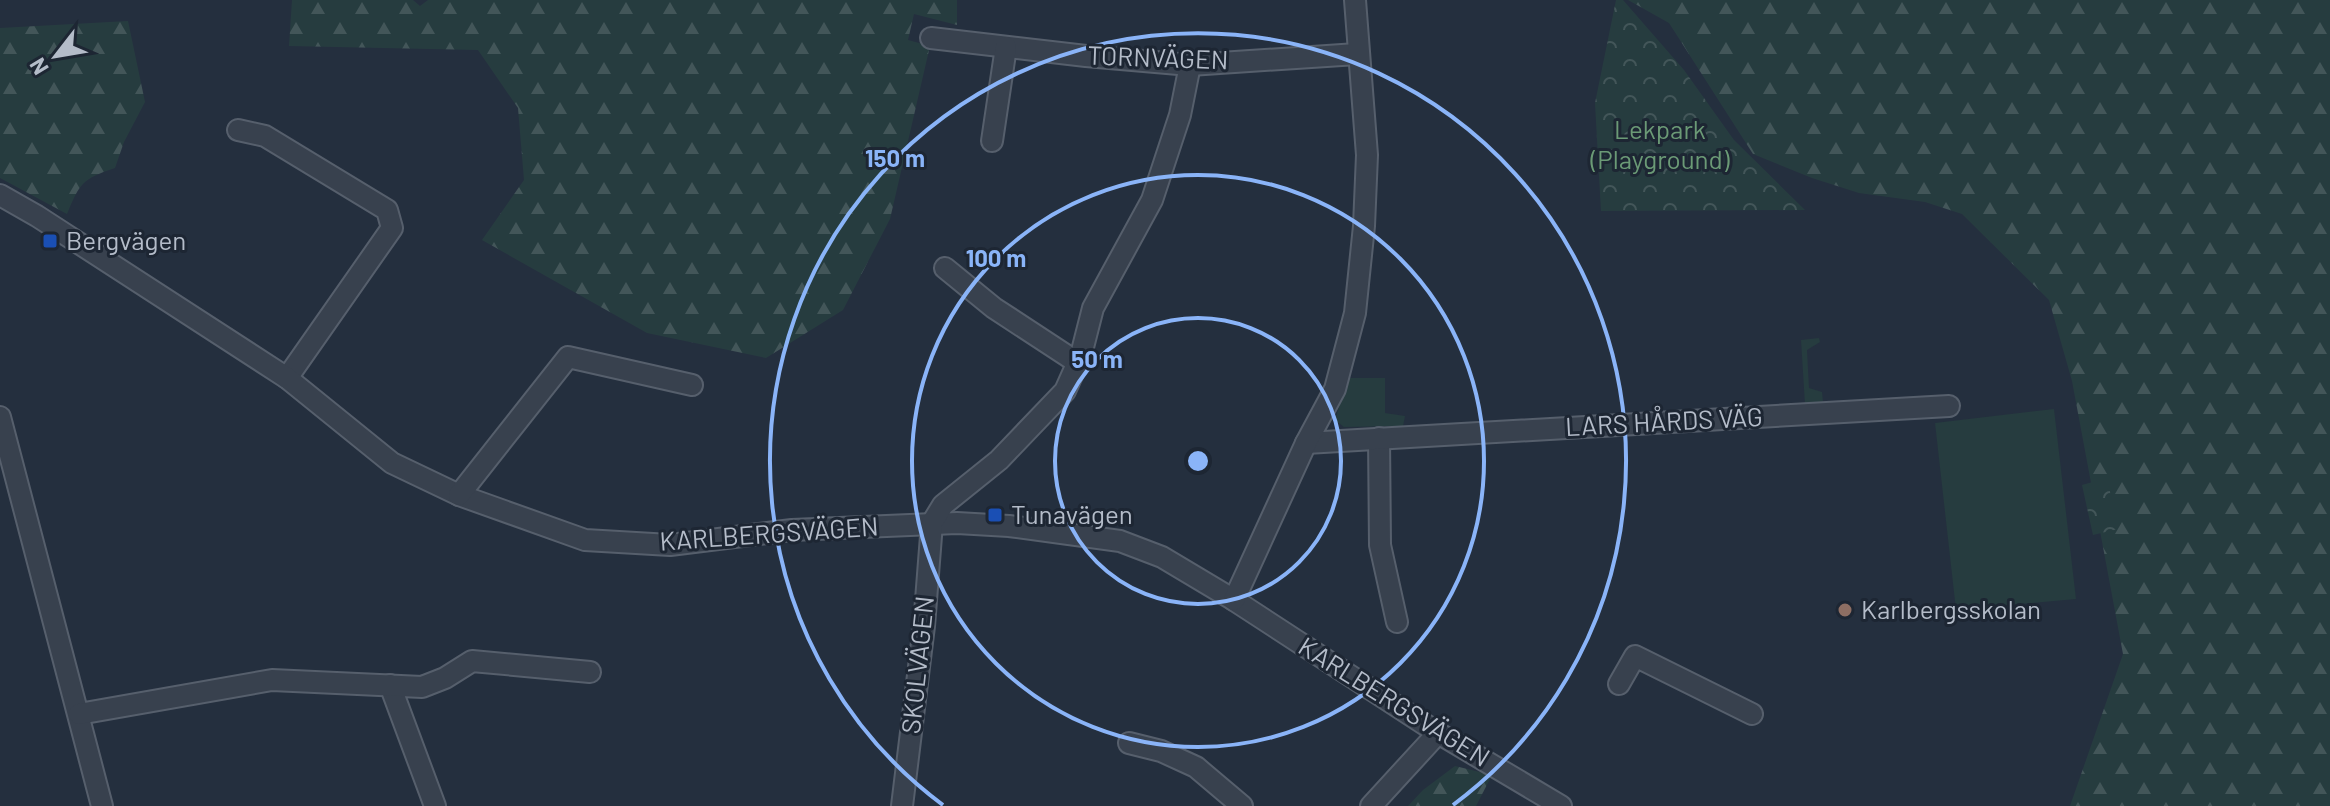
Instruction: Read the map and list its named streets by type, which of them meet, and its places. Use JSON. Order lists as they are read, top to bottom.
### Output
{
  "streets": {
    "street": [
      "TORNVÄGEN",
      "LARS HÅRDS VÄG",
      "KARLBERGSVÄGEN",
      "SKOLVÄGEN"
    ]
  },
  "crossings": [
    ["KARLBERGSVÄGEN", "SKOLVÄGEN"]
  ],
  "parks": ["Lekpark (Playground)"],
  "places": {
    "transit": ["Bergvägen", "Tunavägen"],
    "other": ["Karlbergsskolan"]
  },
  "north": "bottom left",
  "rings": ["150 m", "100 m", "50 m"]
}
